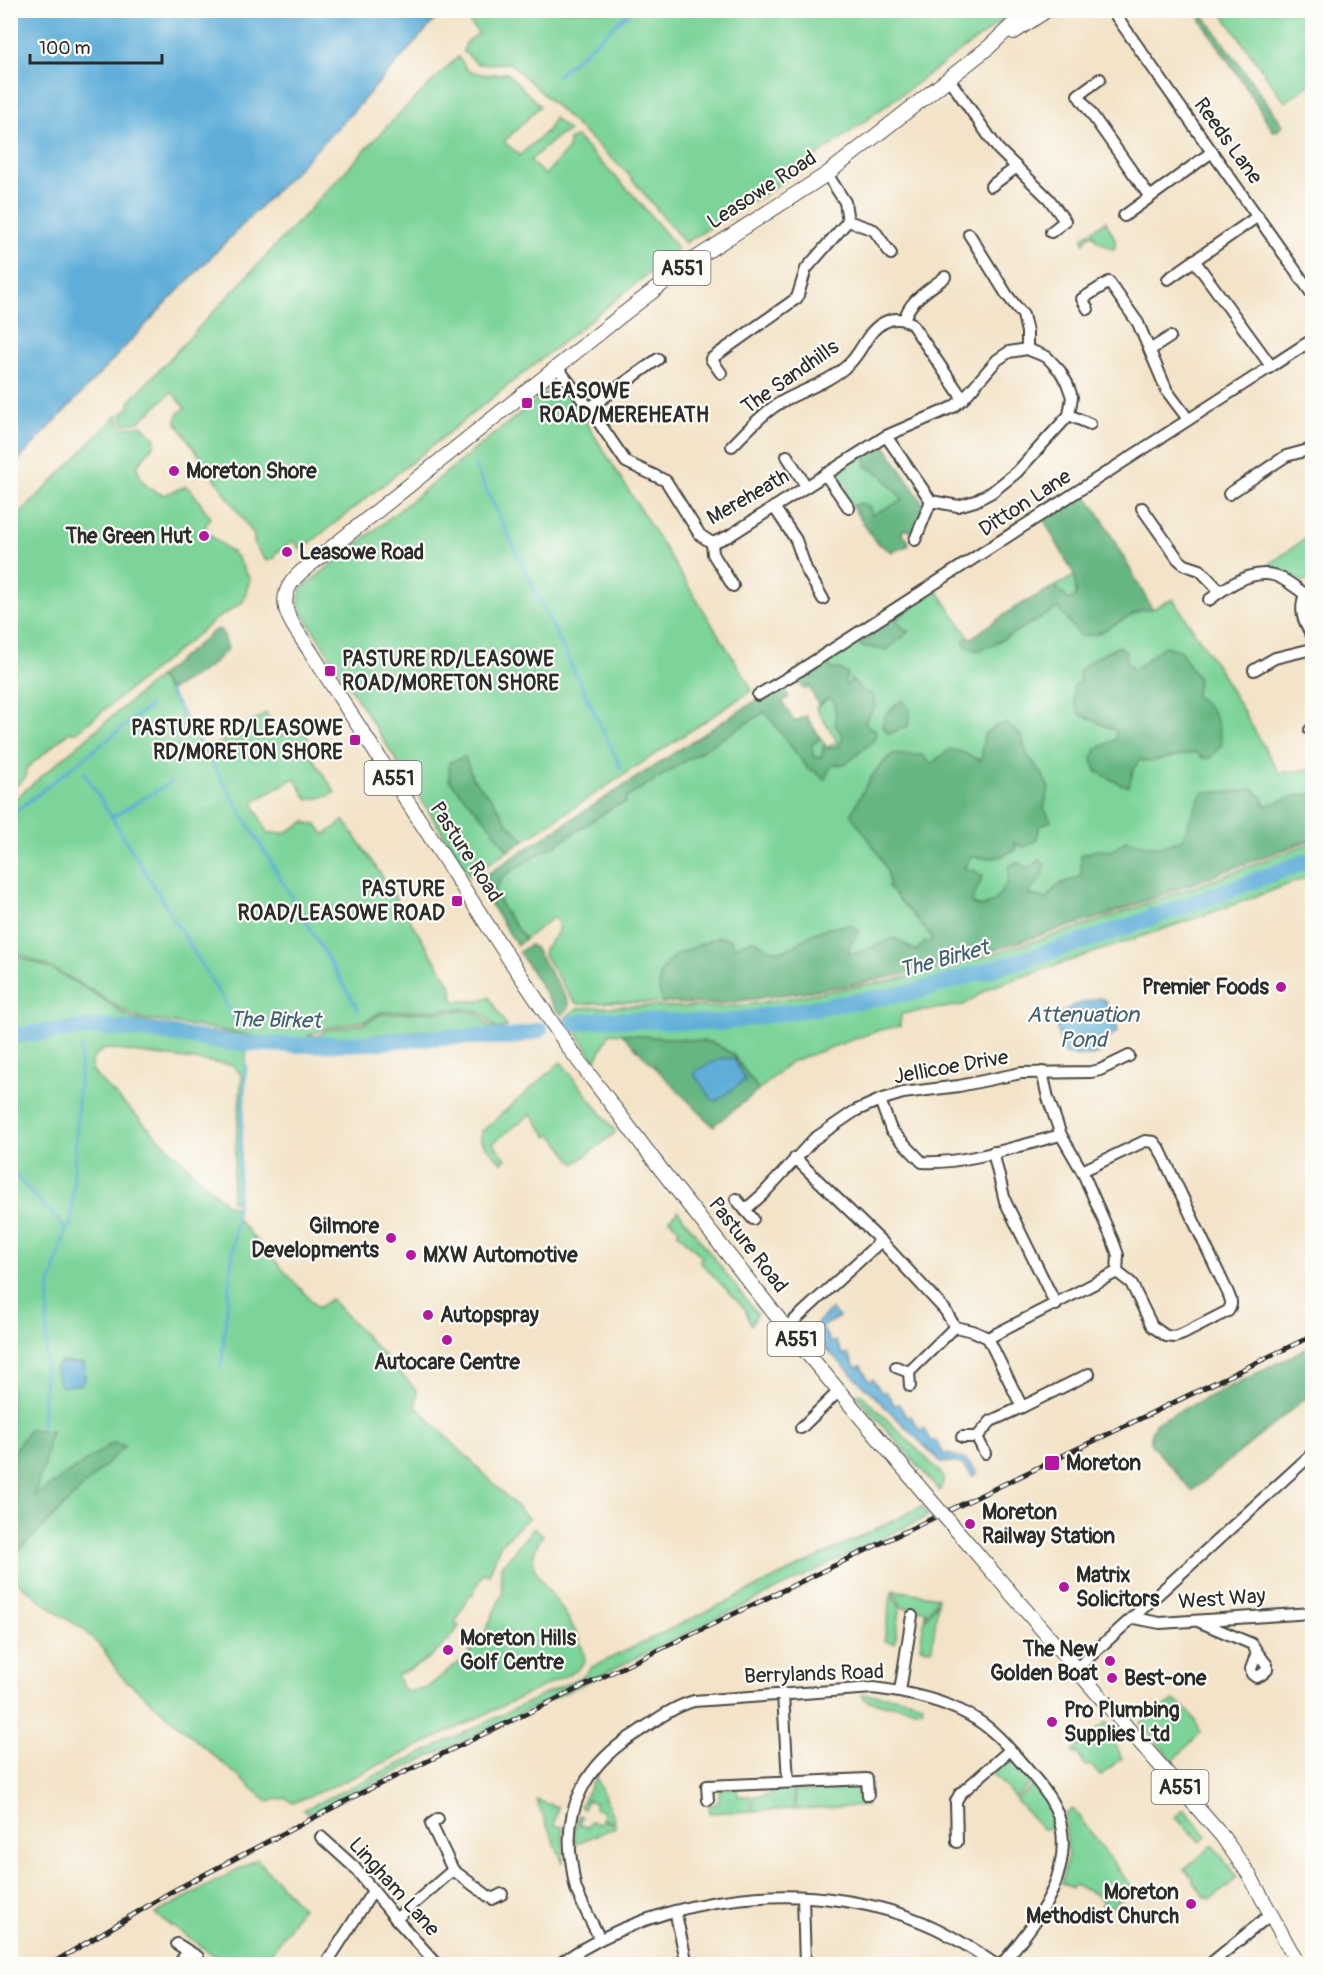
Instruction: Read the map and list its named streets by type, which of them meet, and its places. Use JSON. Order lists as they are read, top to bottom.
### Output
{
  "streets": {
    "main road": ["Leasowe Road", "A551", "Pasture Road"],
    "street": [
      "Reeds Lane",
      "The Sandhills",
      "Mereheath",
      "Ditton Lane",
      "Jellicoe Drive",
      "West Way",
      "Berrylands Road",
      "Lingham Lane"
    ]
  },
  "crossings": [
    ["Leasowe Road", "Mereheath"],
    ["Leasowe Road", "Pasture Road"]
  ],
  "water": ["The Birket", "Attenuation Pond"],
  "places": {
    "transit": [
      "LEASOWE ROAD/MEREHEATH",
      "PASTURE RD/LEASOWE ROAD/MORETON SHORE",
      "PASTURE RD/LEASOWE RD/MORETON SHORE",
      "PASTURE ROAD/LEASOWE ROAD",
      "Moreton"
    ],
    "other": [
      "Moreton Shore",
      "The Green Hut",
      "Leasowe Road",
      "Premier Foods",
      "Gilmore Developments",
      "MXW Automotive",
      "Autopspray",
      "Autocare Centre",
      "Moreton Railway Station",
      "Matrix Solicitors",
      "Moreton Hills Golf Centre",
      "The New Golden Boat",
      "Best-one",
      "Pro Plumbing Supplies Ltd",
      "Moreton Methodist Church"
    ]
  },
  "scale_bar": "100 m"
}
